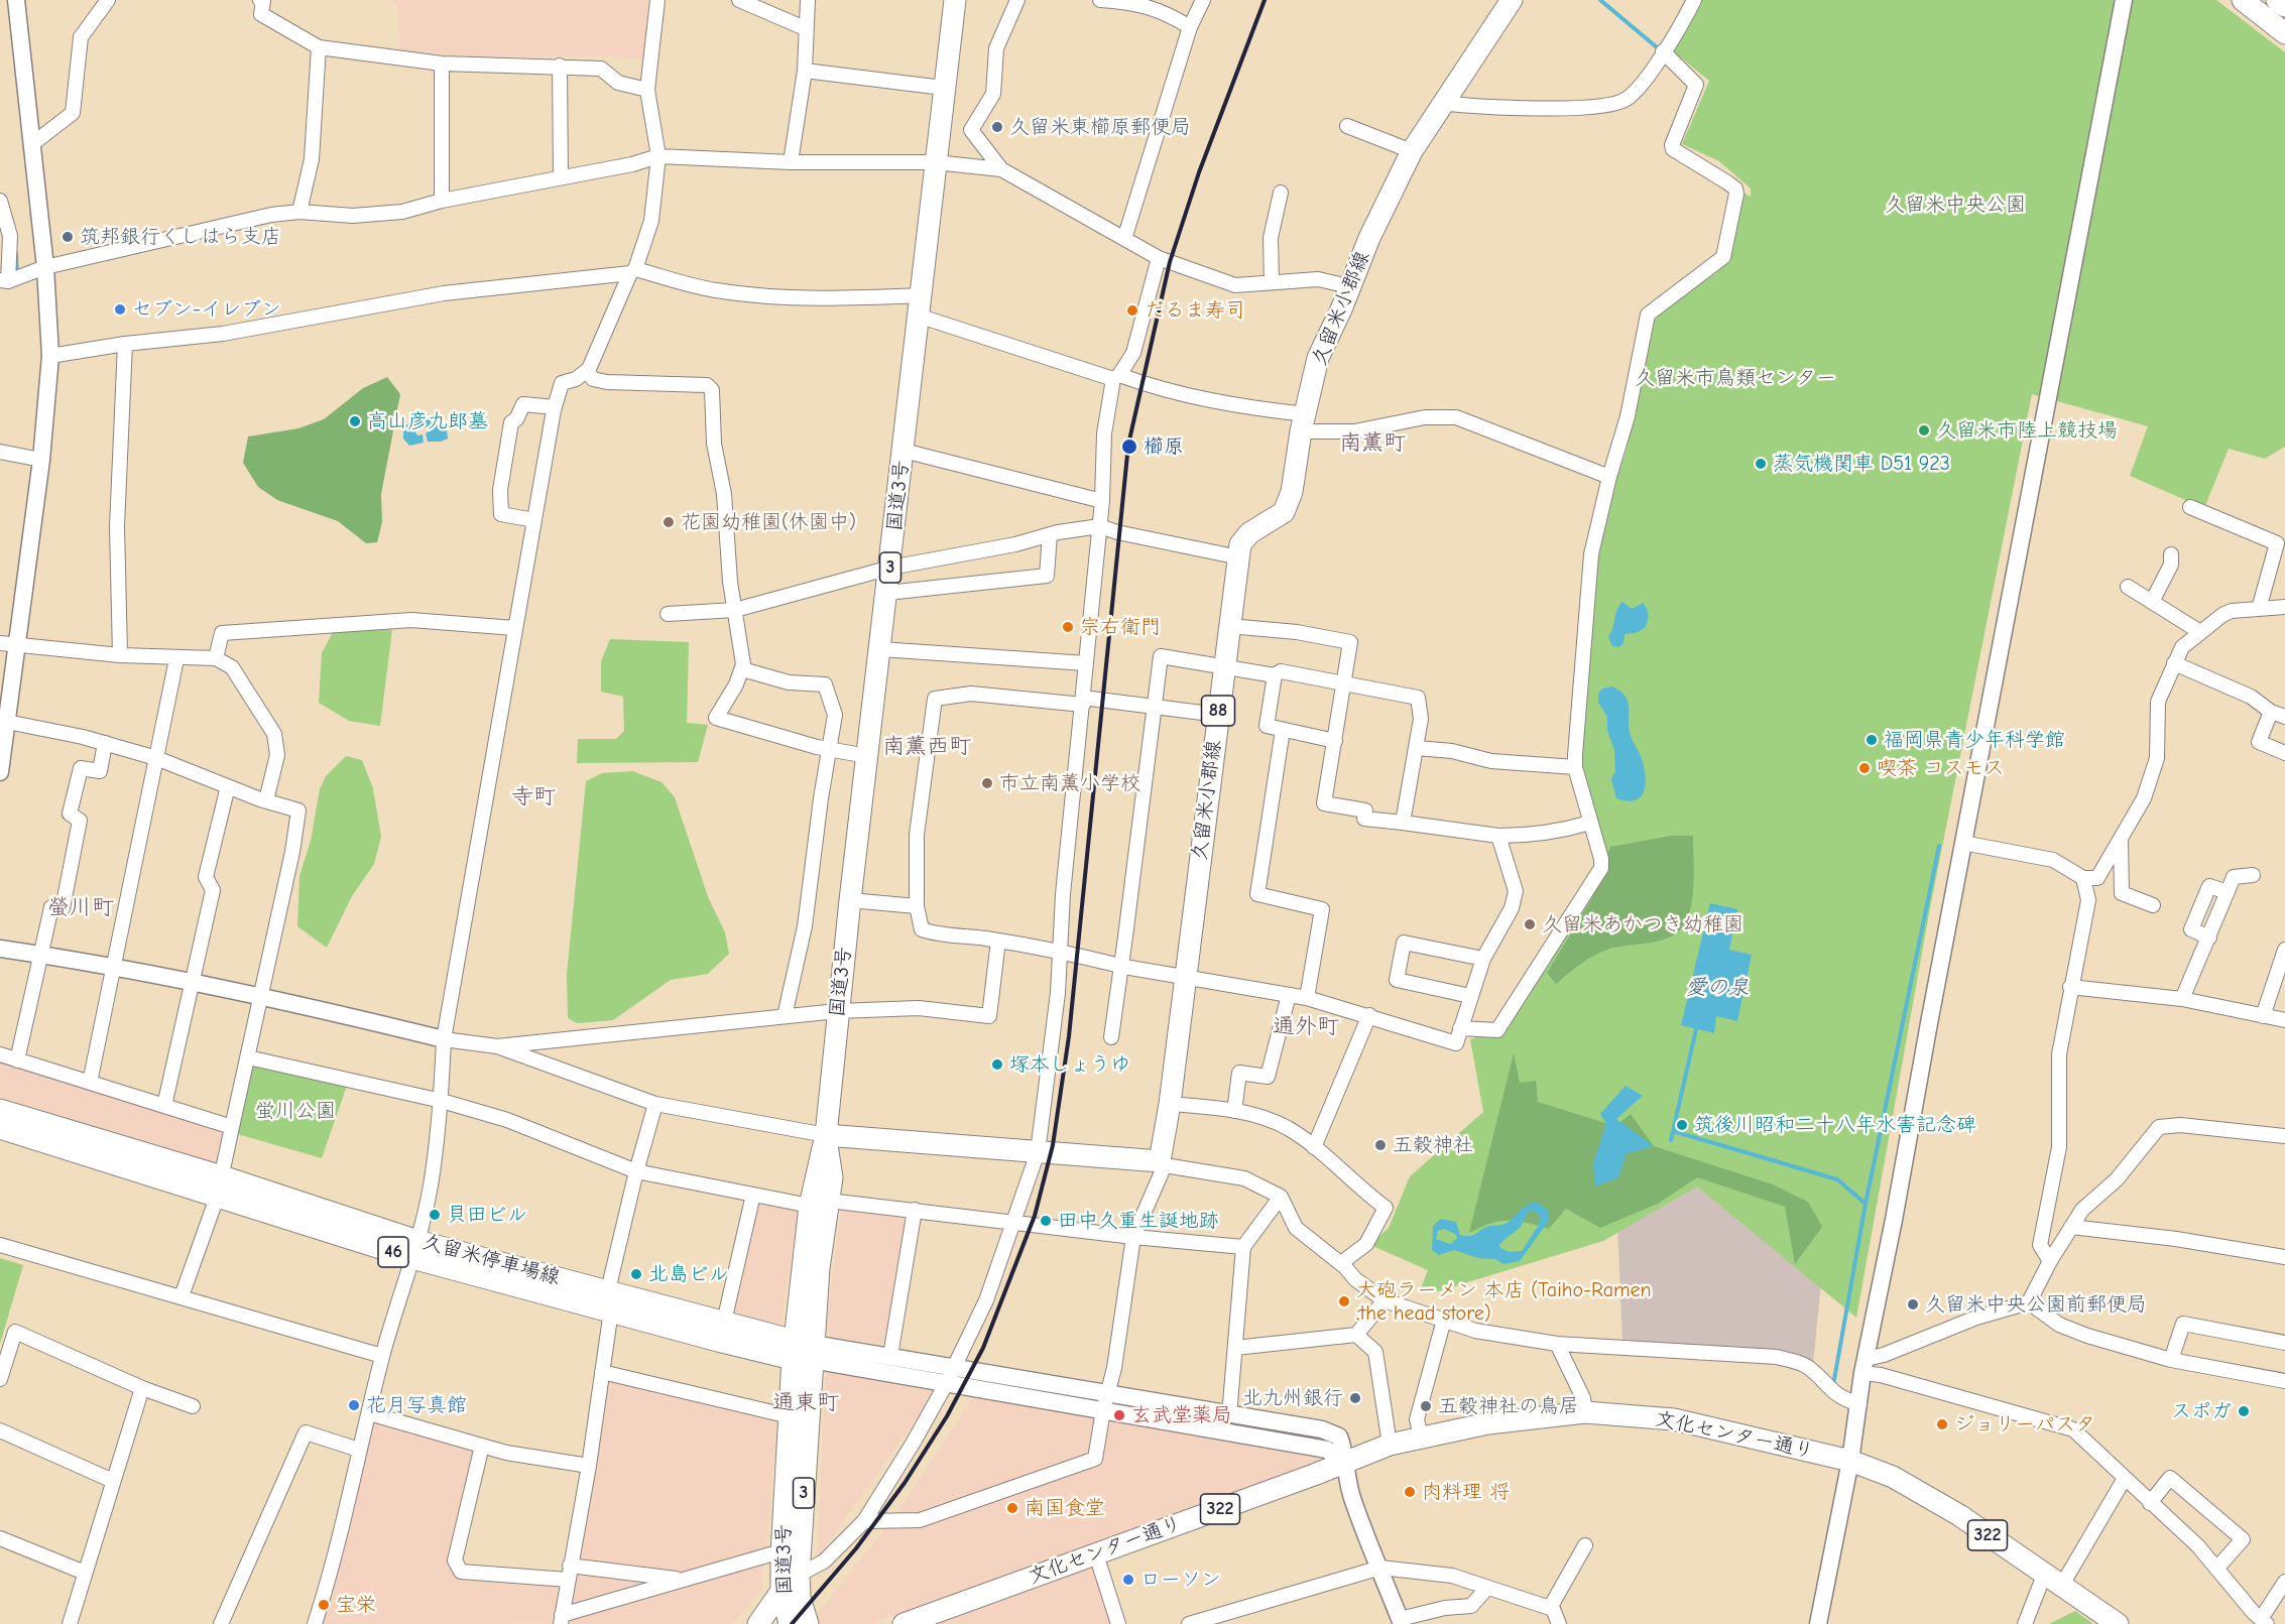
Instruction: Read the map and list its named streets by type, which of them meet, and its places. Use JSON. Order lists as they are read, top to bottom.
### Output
{
  "streets": {
    "main road": [
      "久留米小郡線",
      "国道3号",
      "3",
      "88",
      "46",
      "久留米停車場線",
      "文化センター通り",
      "322"
    ]
  },
  "crossings": [
    ["国道3号", "久留米停車場線"]
  ],
  "districts": [
    "南薫町",
    "南薫西町",
    "寺町",
    "螢川町",
    "通外町",
    "通東町"
  ],
  "water": ["愛の泉"],
  "parks": ["久留米中央公園", "久留米市鳥類センター", "蛍川公園"],
  "places": [
    "久留米東櫛原郵便局",
    "筑邦銀行くしはら支店",
    "セブン-イレブン",
    "だるま寿司",
    "高山彦九郎墓",
    "久留米市陸上競技場",
    "櫛原",
    "蒸気機関車 D51 923",
    "花園幼稚園(休園中)",
    "宗右衛門",
    "福岡県青少年科学館",
    "喫茶 コスモス",
    "市立南薫小学校",
    "久留米あかつき幼稚園",
    "塚本しょうゆ",
    "筑後川昭和二十八年水害記念碑",
    "五穀神社",
    "貝田ビル",
    "田中久重生誕地跡",
    "北島ビル",
    "大砲ラーメン 本店 (Taiho-Ramen :the head store)",
    "久留米中央公園前郵便局",
    "北九州銀行",
    "花月写真館",
    "五穀神社の鳥居",
    "スポガ",
    "玄武堂薬局",
    "ジョリーパスタ",
    "肉料理 将",
    "南国食堂",
    "ローソン",
    "宝栄"
  ]
}
